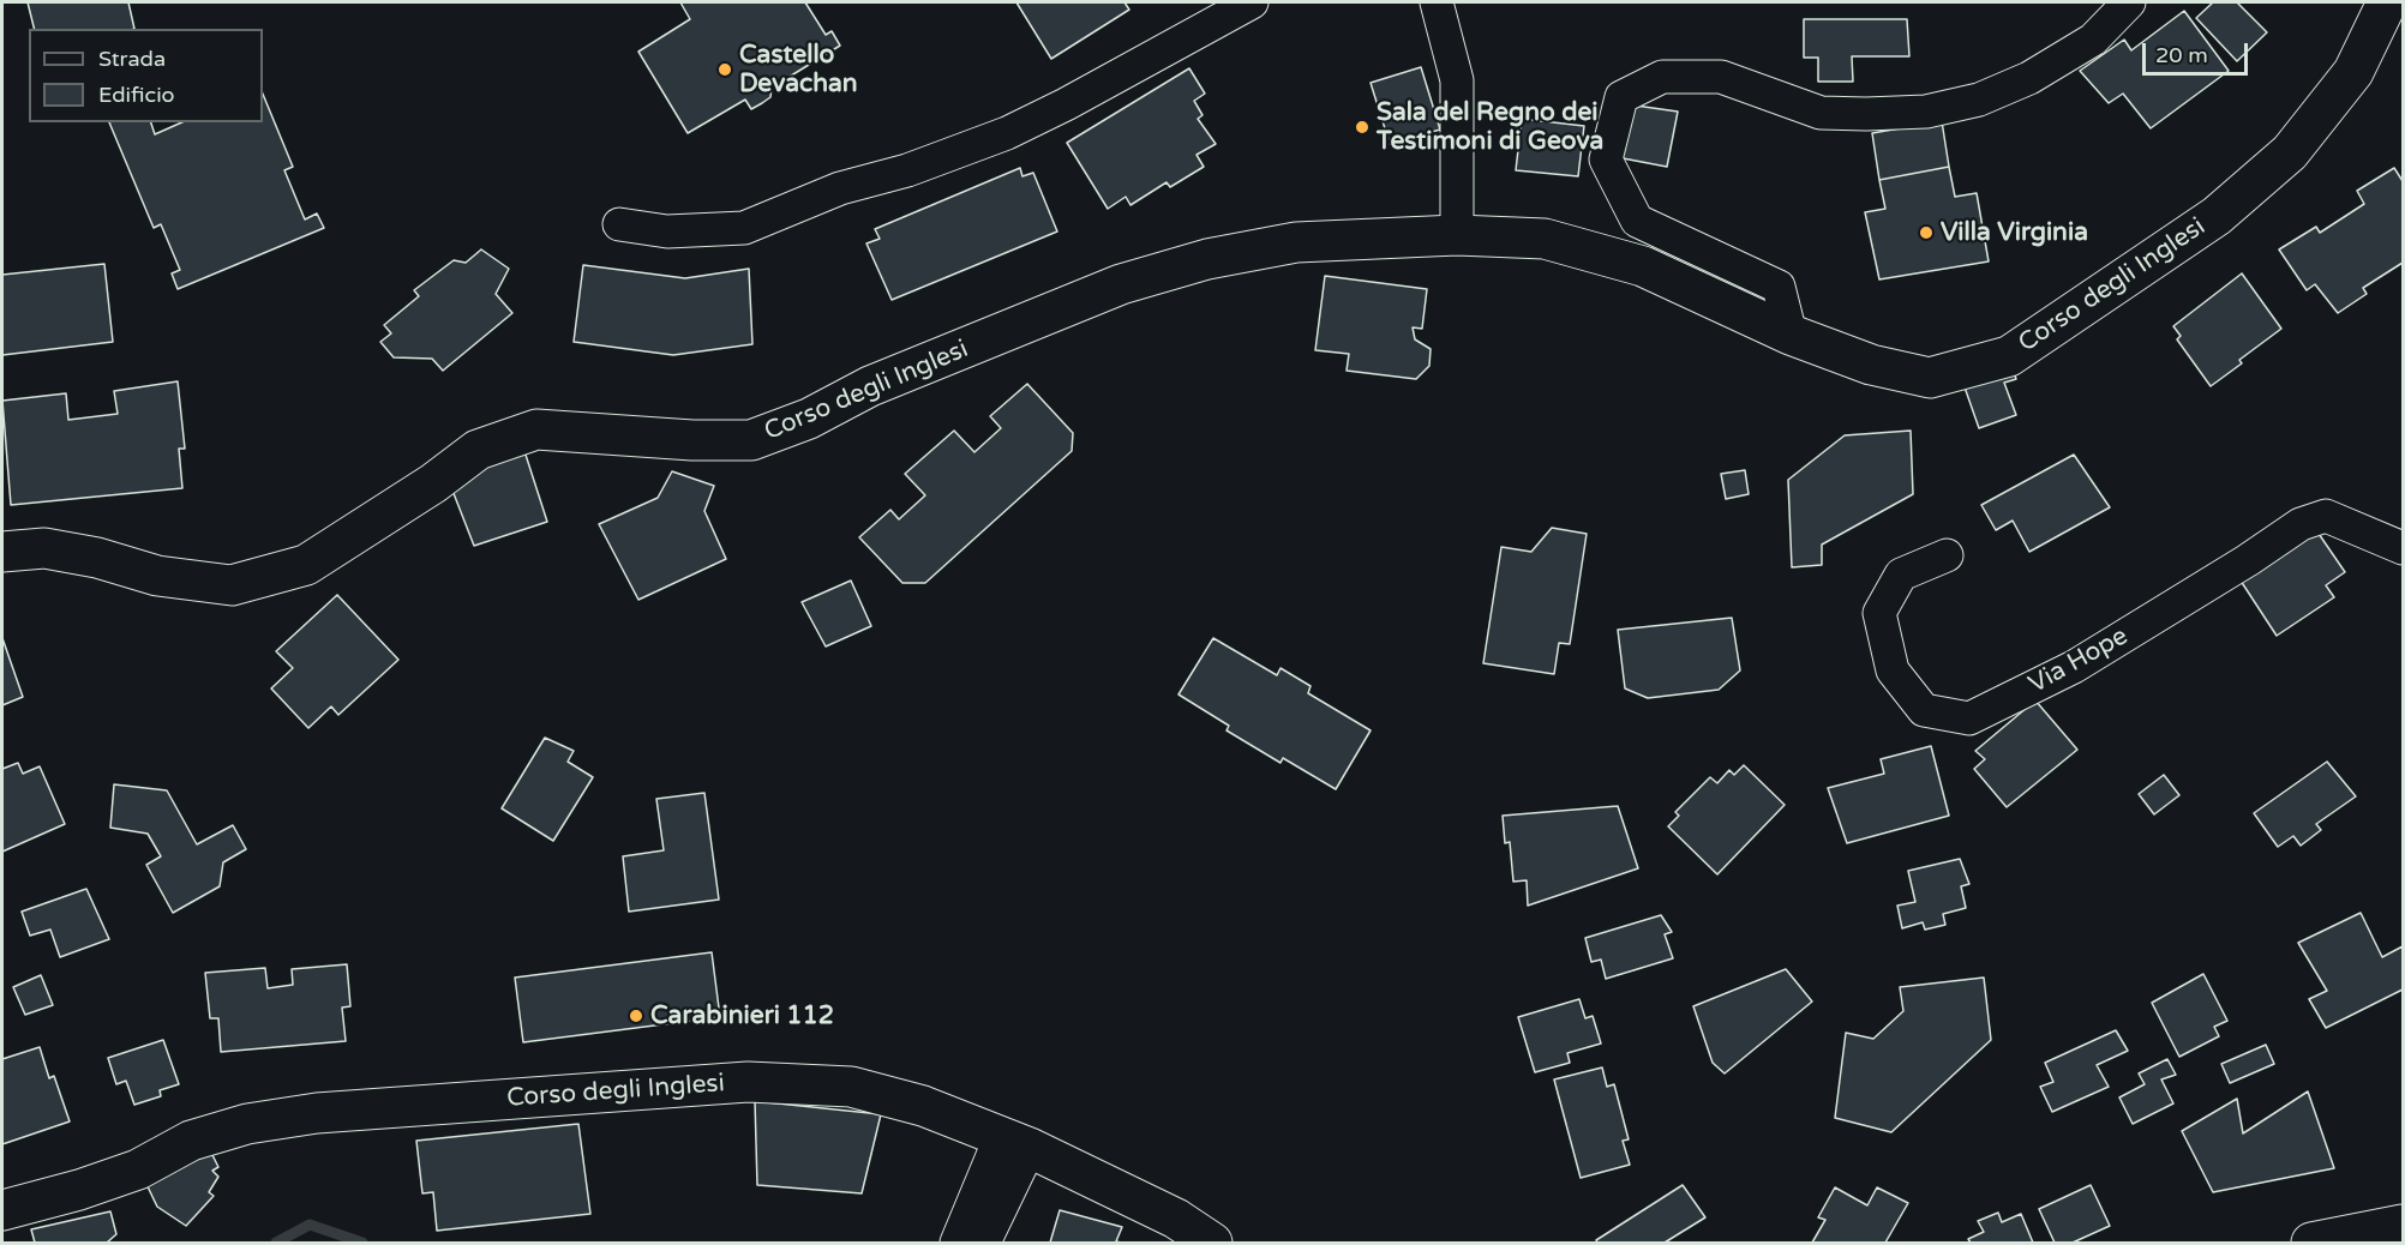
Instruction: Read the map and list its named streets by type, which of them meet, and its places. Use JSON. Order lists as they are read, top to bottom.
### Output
{
  "streets": {
    "main road": ["Corso degli Inglesi"],
    "street": ["Via Hope"]
  },
  "places": [
    "Castello Devachan",
    "Sala del Regno dei Testimoni di Geova",
    "Villa Virginia",
    "Carabinieri 112"
  ],
  "legend": ["Strada", "Edificio"],
  "scale_bar": "20 m"
}
